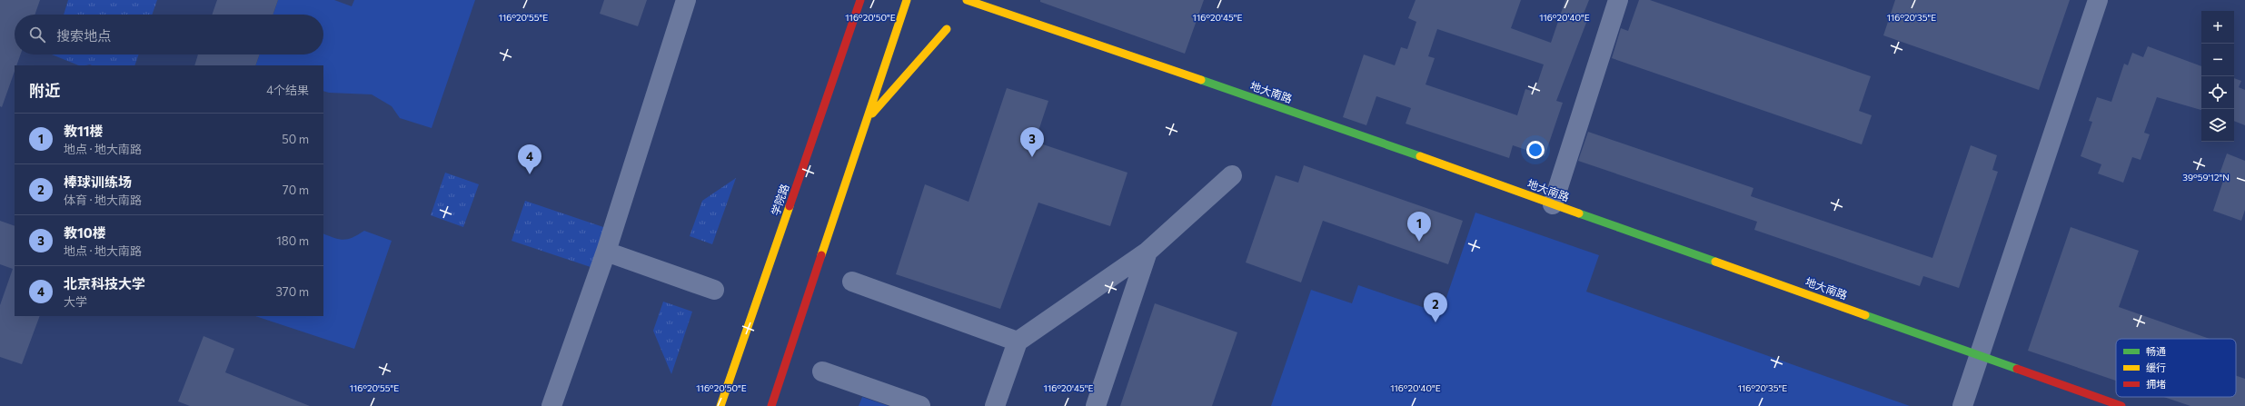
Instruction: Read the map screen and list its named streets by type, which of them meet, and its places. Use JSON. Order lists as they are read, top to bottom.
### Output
{
  "streets": {
    "street": ["地大南路", "学院路"]
  },
  "legend": ["畅通", "缓行", "拥堵"],
  "page": {
    "map_buttons": ["+", "−"],
    "search": "搜索地点",
    "heading": ["附近", "4个结果"],
    "list": [
      {
        "mark": "1",
        "name": "教11楼",
        "note": "地点 · 地大南路",
        "value": "50 m"
      },
      {
        "mark": "2",
        "name": "棒球训练场",
        "note": "体育 · 地大南路",
        "value": "70 m"
      },
      {
        "mark": "3",
        "name": "教10楼",
        "note": "地点 · 地大南路",
        "value": "180 m"
      },
      {
        "mark": "4",
        "name": "北京科技大学",
        "note": "大学",
        "value": "370 m"
      }
    ],
    "pins": [
      "3",
      "4",
      "1",
      "2"
    ]
  },
  "coordinates": [
    "116°20'50\"E",
    "116°20'55\"E",
    "116°20'45\"E",
    "116°20'40\"E",
    "116°20'35\"E",
    "39°59'12\"N"
  ]
}
